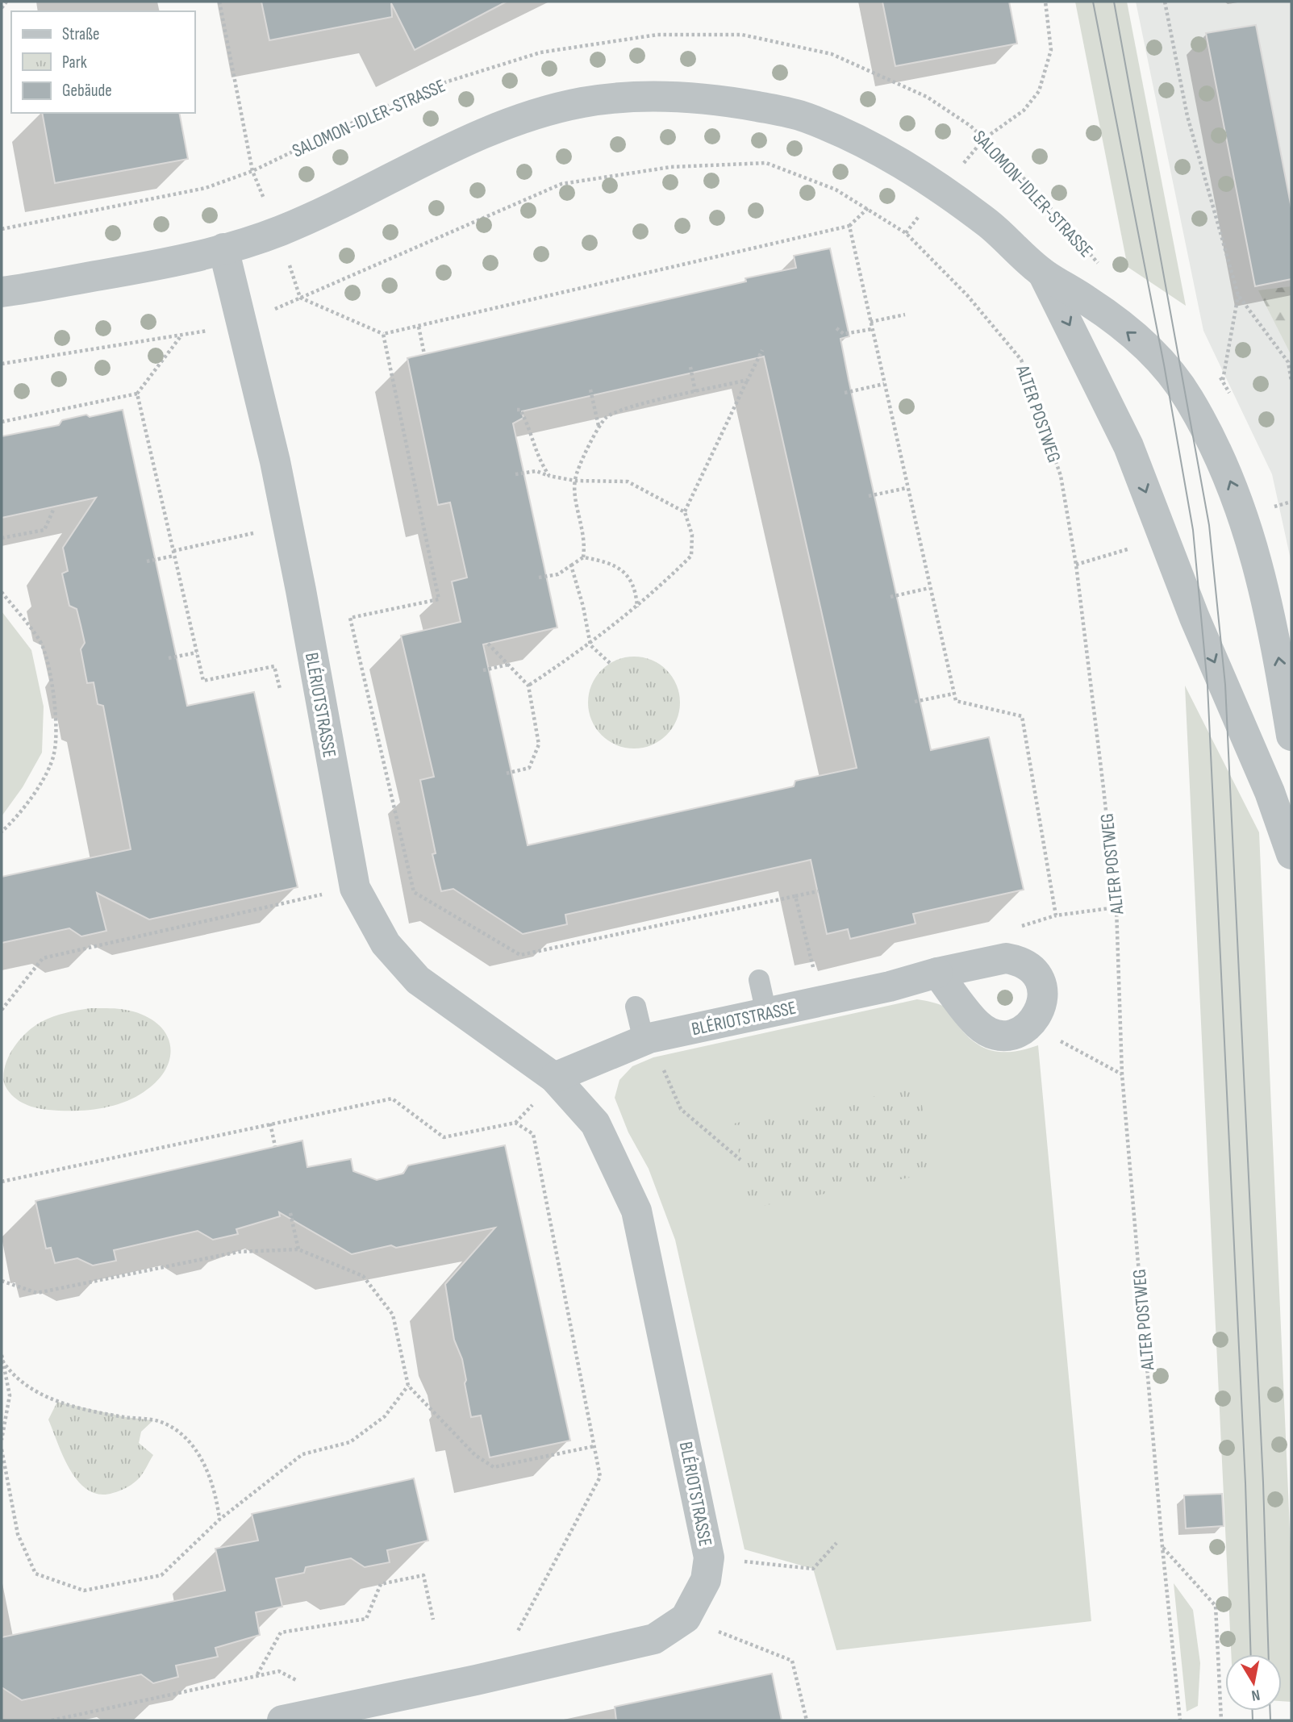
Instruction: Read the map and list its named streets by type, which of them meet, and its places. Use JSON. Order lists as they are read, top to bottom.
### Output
{
  "streets": {
    "street": ["BLÉRIOTSTRASSE"],
    "path": ["SALOMON-IDLER-STRASSE", "ALTER POSTWEG"]
  },
  "crossings": [
    ["ALTER POSTWEG", "BLÉRIOTSTRASSE"]
  ],
  "legend": ["Straße", "Park", "Gebäude"],
  "north": "bottom"
}
